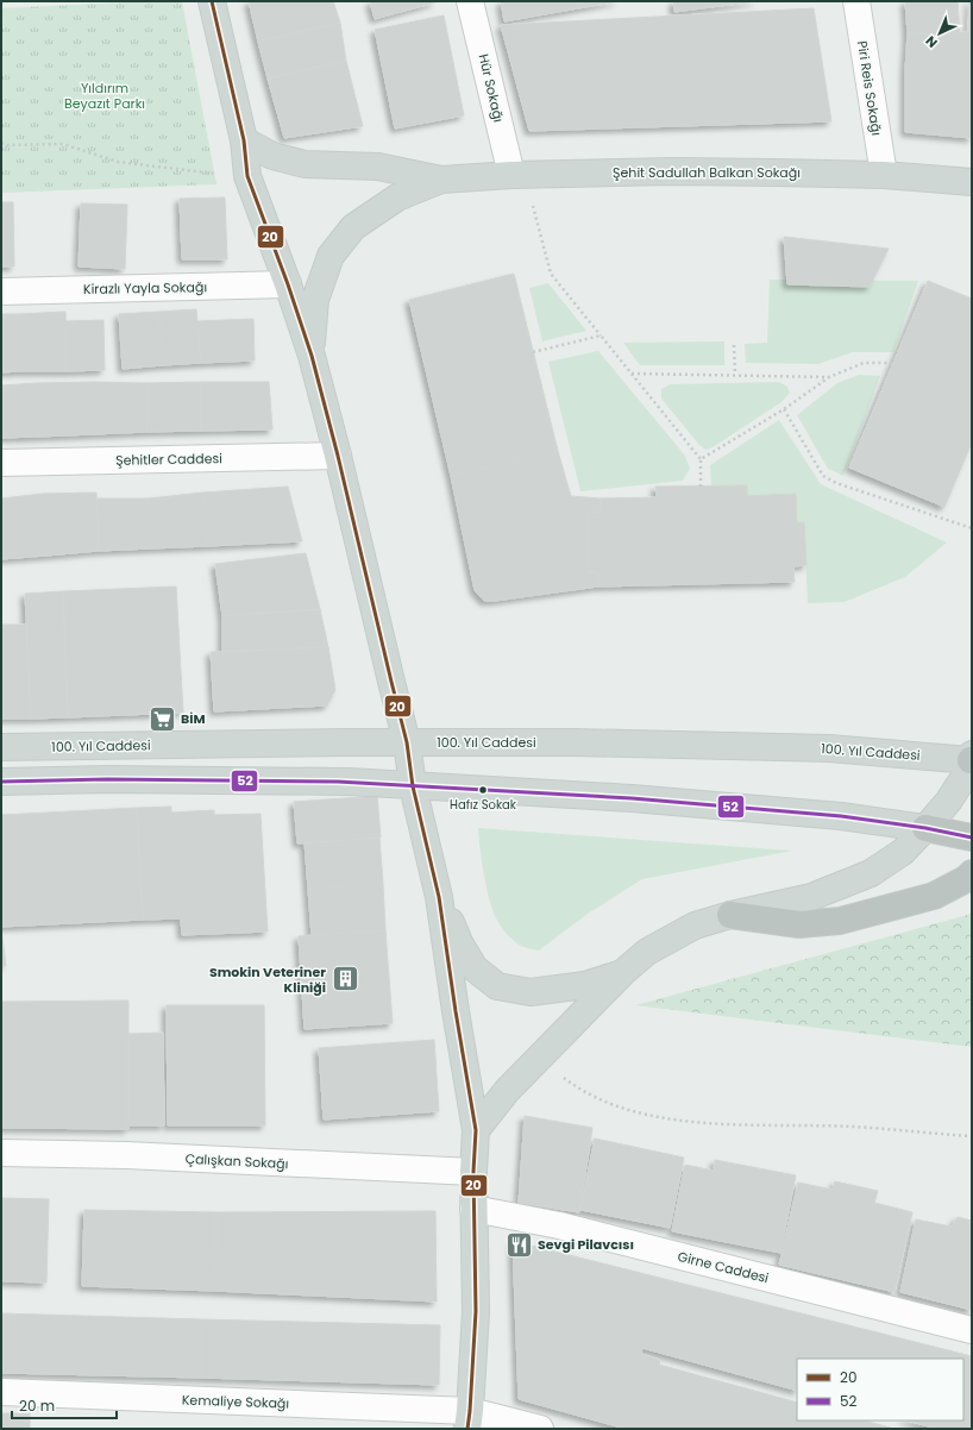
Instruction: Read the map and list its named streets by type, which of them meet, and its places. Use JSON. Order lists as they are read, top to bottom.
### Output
{
  "streets": {
    "main road": ["Şehit Sadullah Balkan Sokağı", "100. Yıl Caddesi"],
    "street": [
      "Hür Sokağı",
      "Piri Reis Sokağı",
      "Kirazlı Yayla Sokağı",
      "Şehitler Caddesi",
      "Çalışkan Sokağı",
      "Girne Caddesi",
      "Kemaliye Sokağı"
    ]
  },
  "crossings": [
    ["Hür Sokağı", "Şehit Sadullah Balkan Sokağı"],
    ["Piri Reis Sokağı", "Şehit Sadullah Balkan Sokağı"]
  ],
  "parks": ["Yıldırım Beyazıt Parkı"],
  "places": {
    "supermarket": ["BİM"],
    "other": ["Hafız Sokak"],
    "building": ["Smokin Veteriner Kliniği"],
    "restaurant": ["Sevgi Pilavcısı"]
  },
  "lines": ["transit line 20", "transit line 52"],
  "legend": ["20", "52"],
  "scale_bar": "20 m",
  "north": "bottom left"
}
